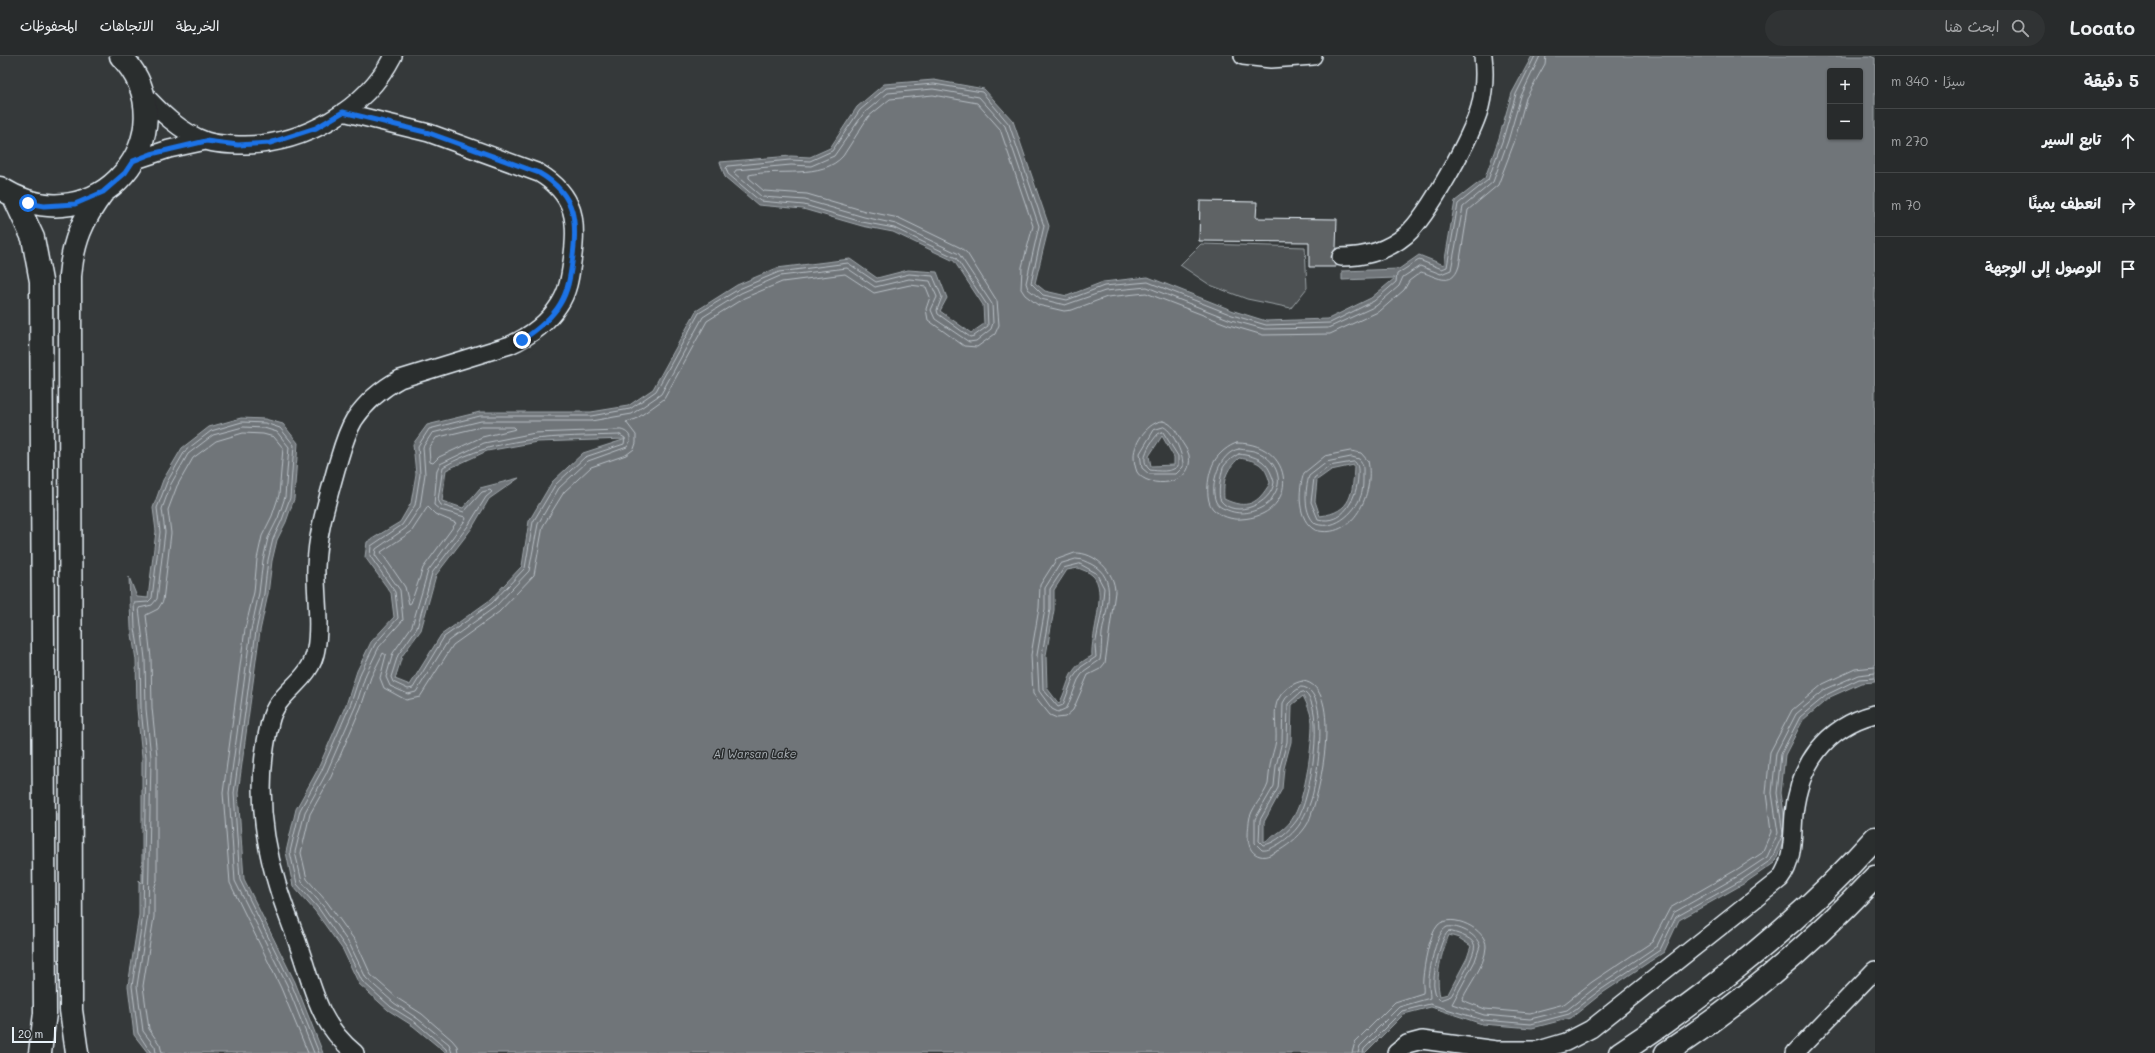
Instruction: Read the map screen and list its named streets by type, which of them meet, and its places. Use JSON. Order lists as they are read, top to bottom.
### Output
{
  "water": ["Al Warsan Lake"],
  "scale_bar": "20 m",
  "page": {
    "header": "Locato",
    "search": "ابحث هنا",
    "nav": ["الخريطة", "الاتجاهات", "المحفوظات"],
    "heading": ["5 دقيقة", "سيرًا · 340 m"],
    "map_buttons": ["+", "−"],
    "list": [
      ["تابع السير", "270 m"],
      ["انعطف يمينًا", "70 m"],
      "الوصول إلى الوجهة"
    ],
    "scale": "20 m"
  }
}
